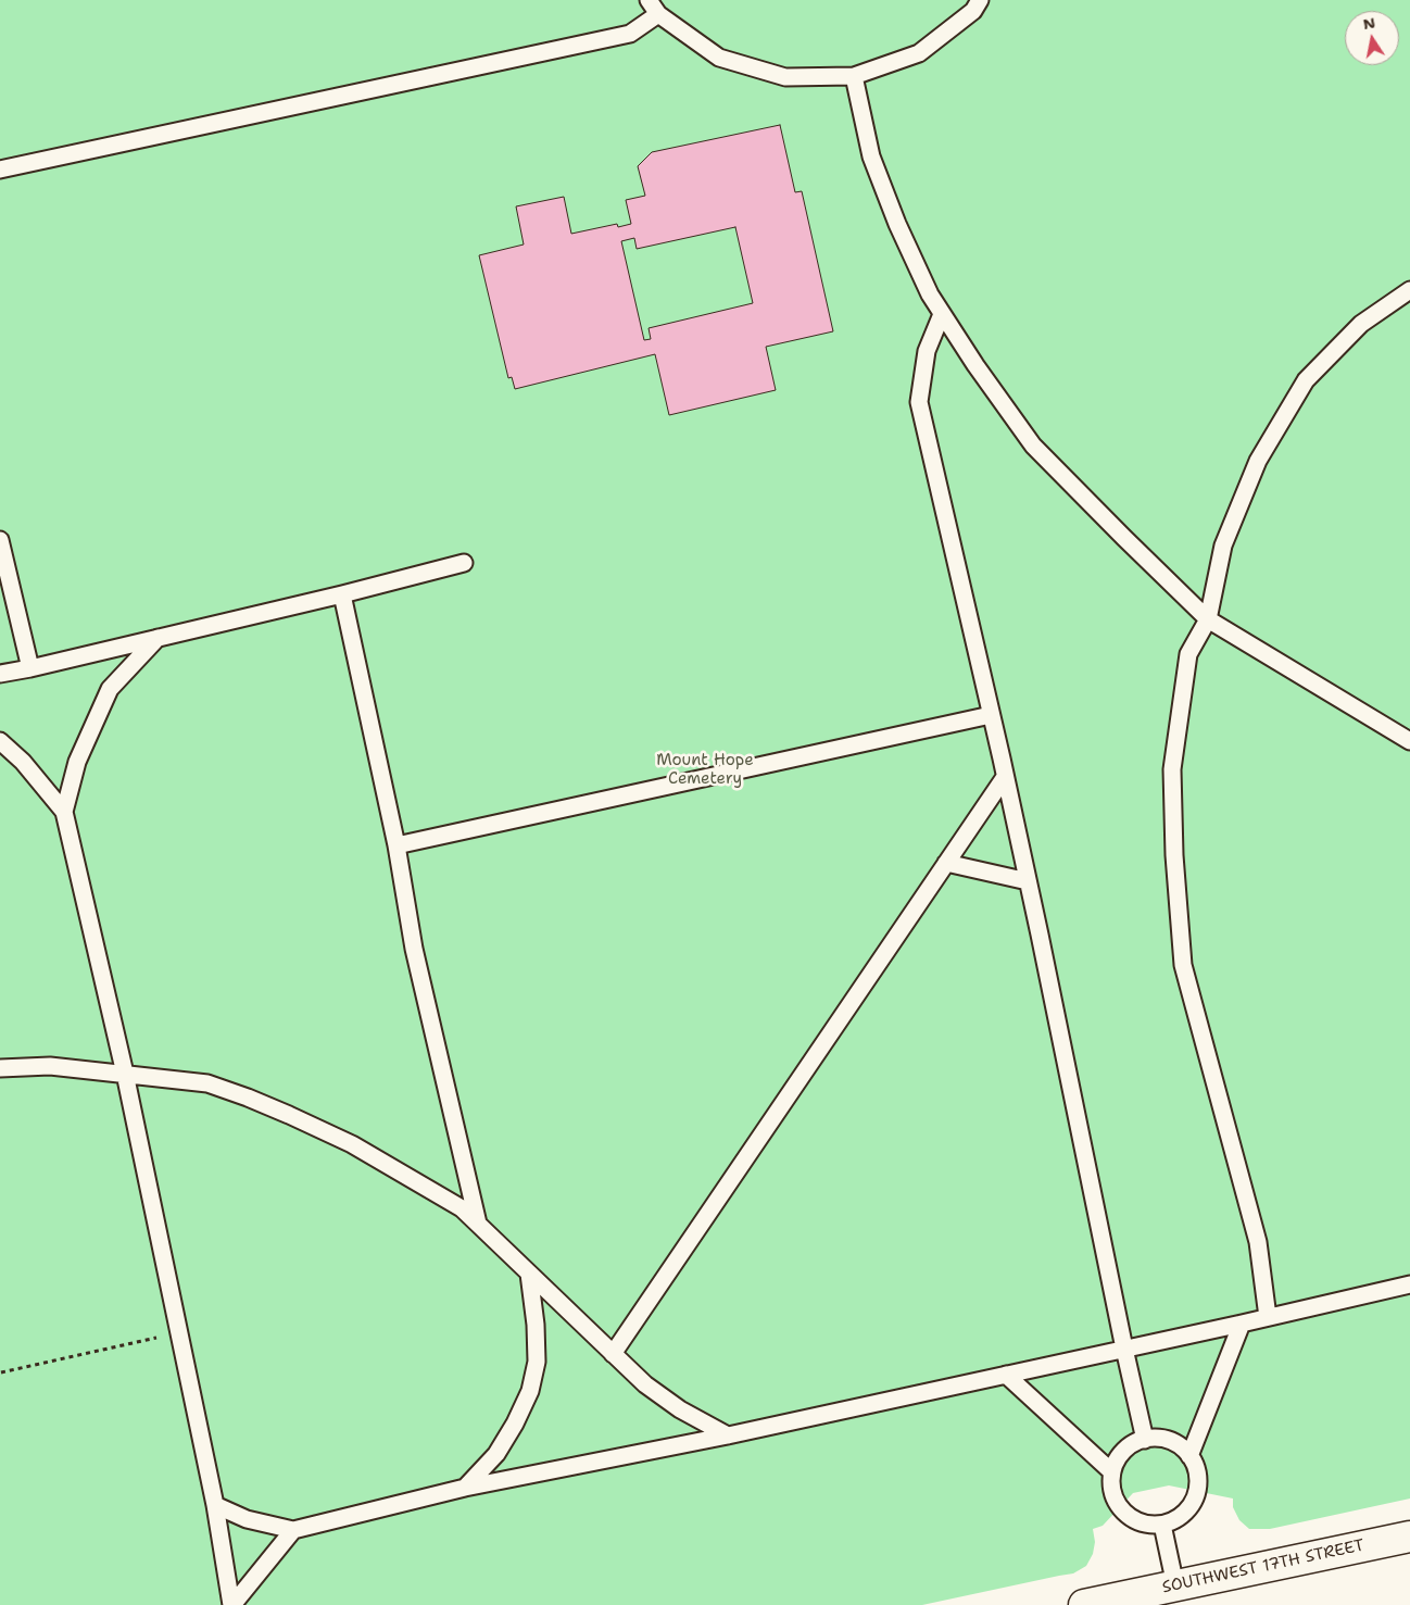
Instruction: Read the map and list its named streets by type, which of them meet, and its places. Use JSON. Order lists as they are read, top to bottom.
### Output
{
  "streets": {
    "main road": ["SOUTHWEST 17TH STREET"]
  },
  "parks": ["Mount Hope Cemetery"],
  "north": "top"
}
